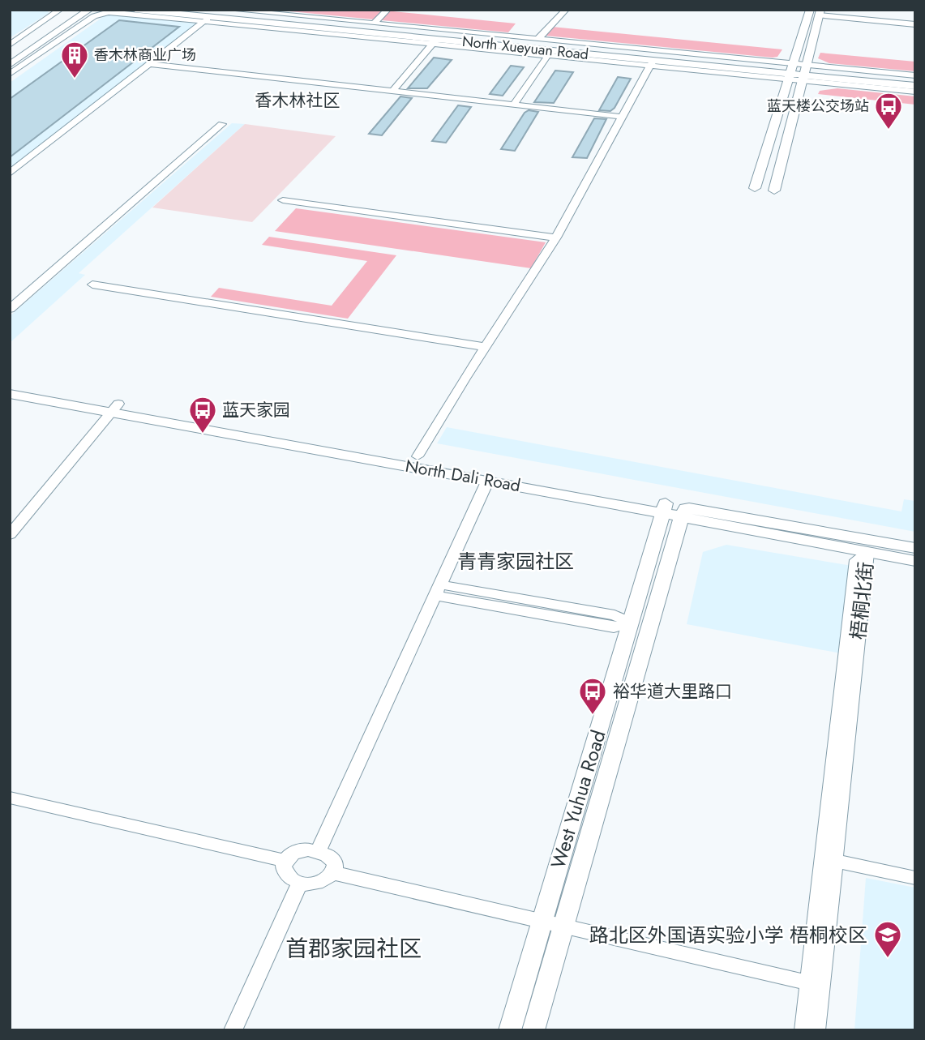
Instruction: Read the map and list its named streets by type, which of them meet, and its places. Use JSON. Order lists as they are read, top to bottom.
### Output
{
  "streets": {
    "main road": ["North Xueyuan Road", "North Dali Road", "West Yuhua Road"],
    "street": ["梧桐北街"]
  },
  "crossings": [
    ["North Dali Road", "梧桐北街"],
    ["North Dali Road", "West Yuhua Road"]
  ],
  "districts": ["香木林社区", "青青家园社区", "首郡家园社区"],
  "places": {
    "building": ["香木林商业广场"],
    "bus stop": ["蓝天楼公交场站", "蓝天家园", "裕华道大里路口"],
    "school or university": ["路北区外国语实验小学 梧桐校区"]
  }
}
